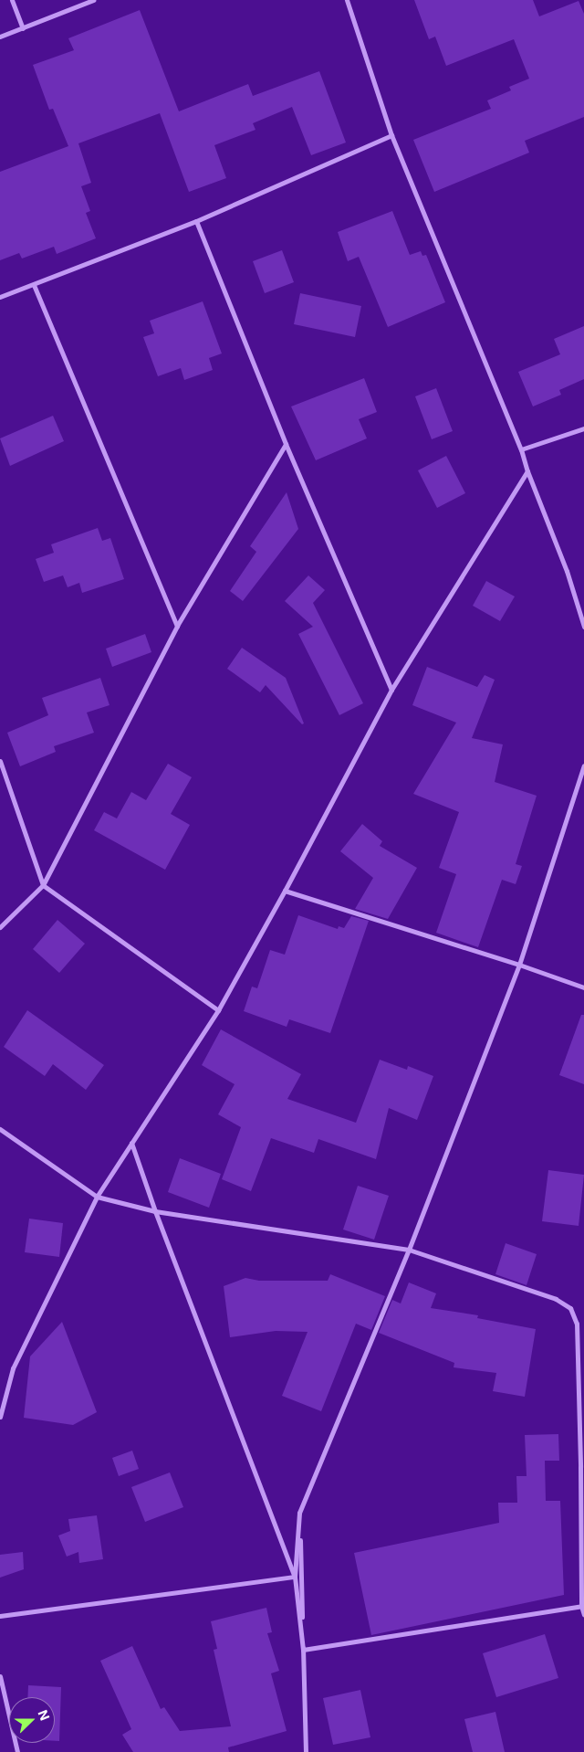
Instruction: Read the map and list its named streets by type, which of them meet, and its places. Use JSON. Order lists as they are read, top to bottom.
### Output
{
  "north": "right"
}
